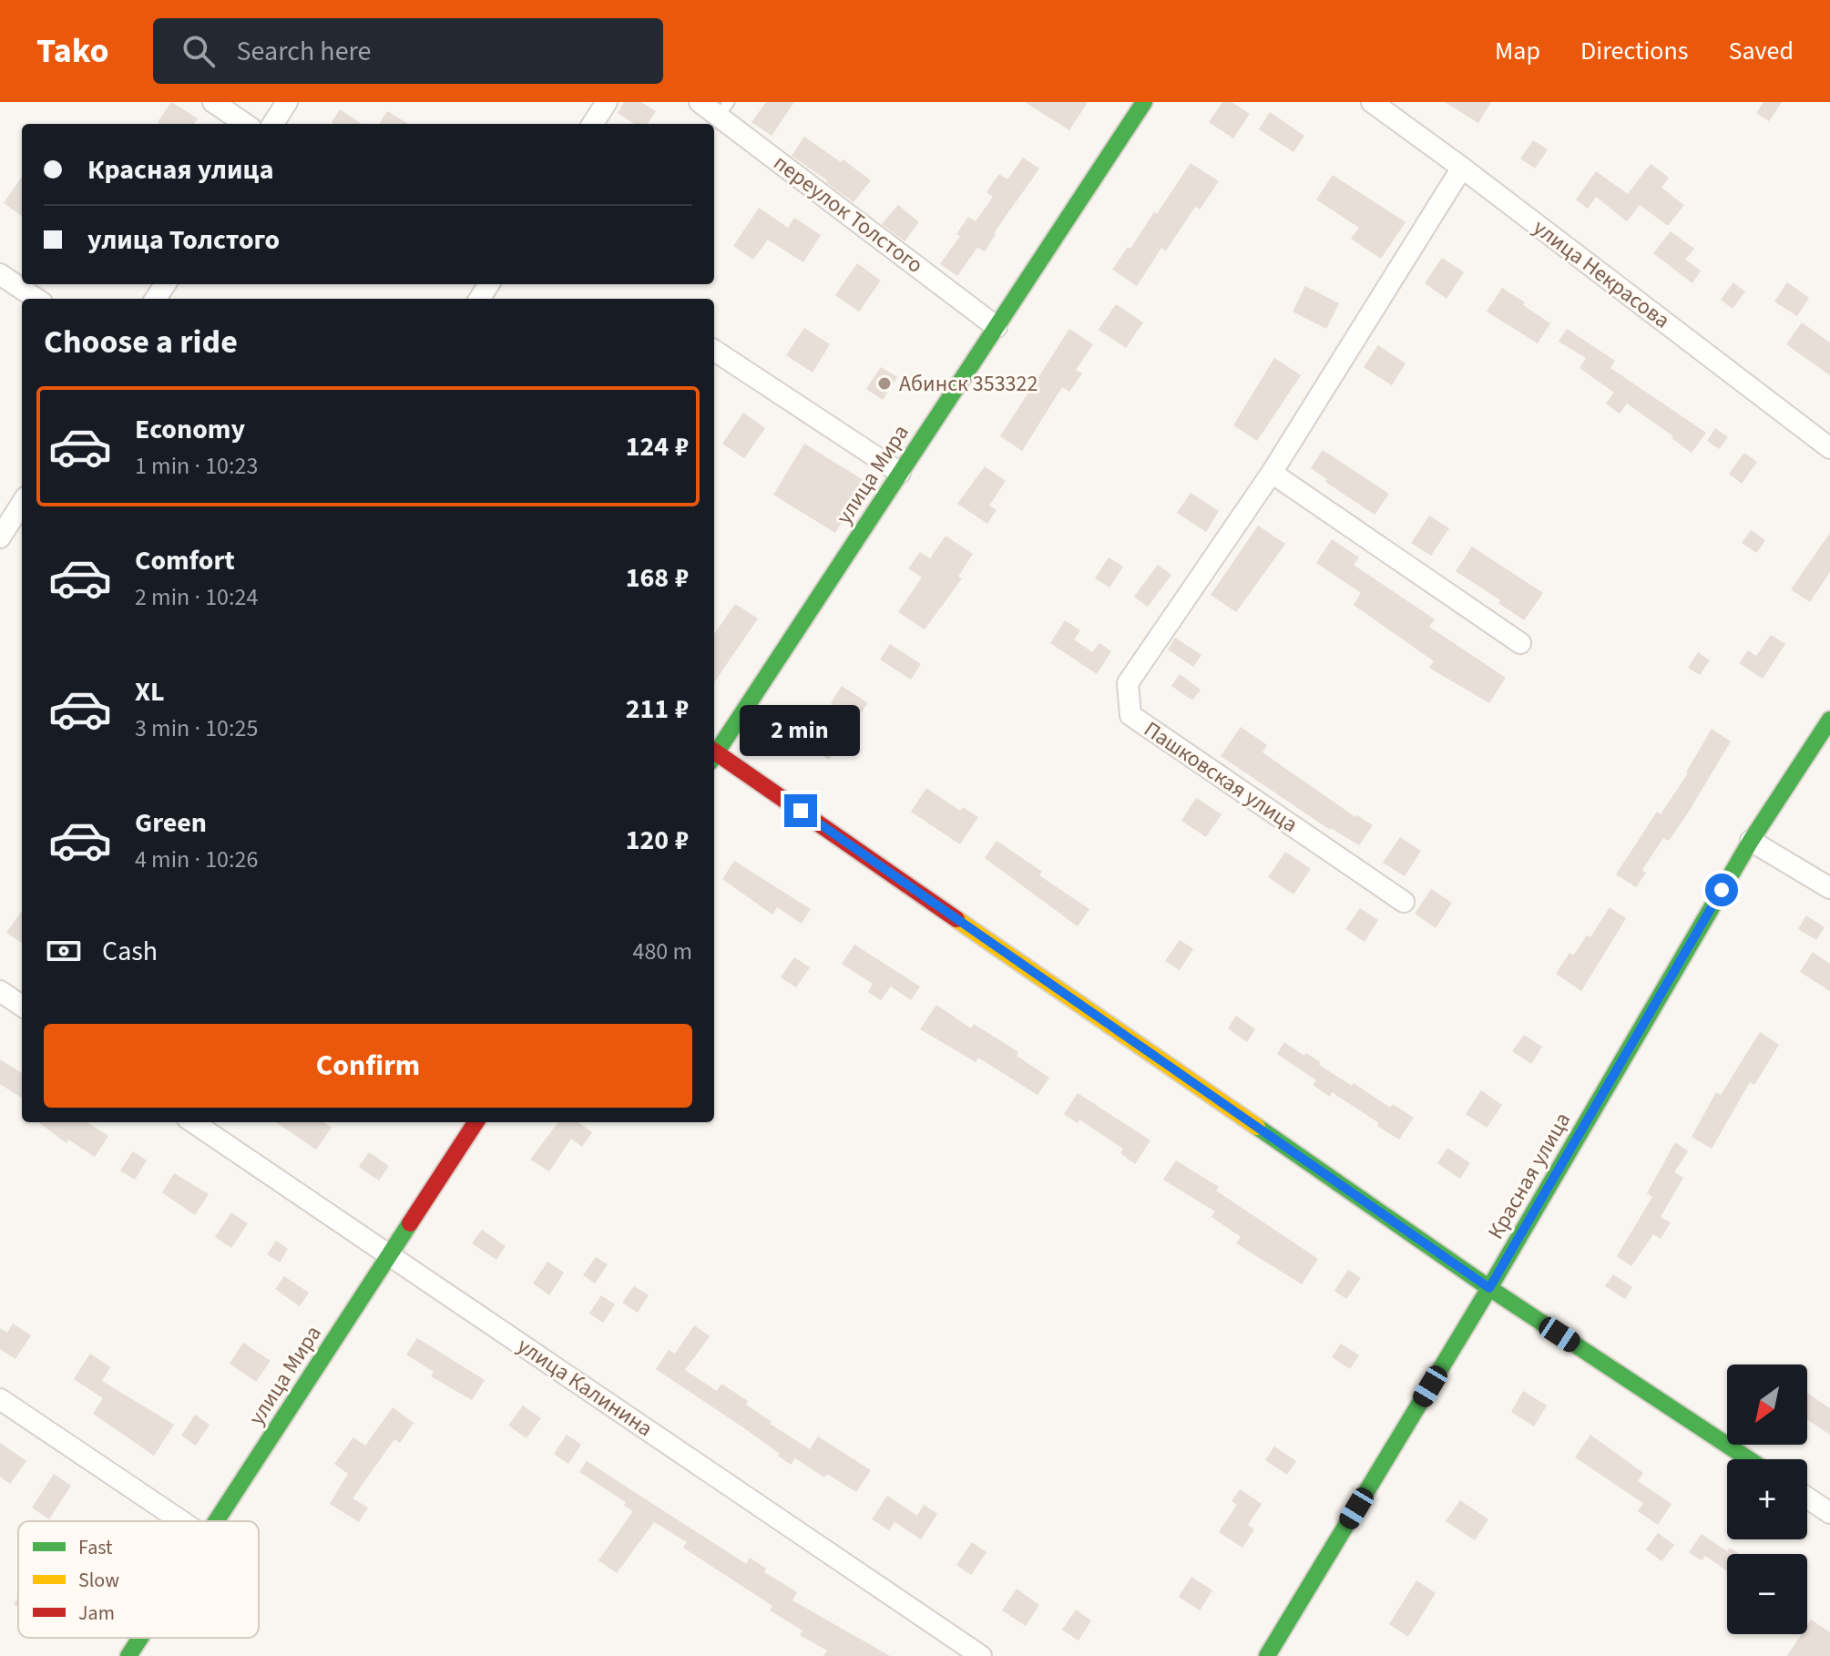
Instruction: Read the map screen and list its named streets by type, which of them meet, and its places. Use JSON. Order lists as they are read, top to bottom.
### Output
{
  "streets": {
    "street": [
      "переулок Толстого",
      "улица Некрасова",
      "улица Мира",
      "Пашковская улица",
      "Красная улица",
      "улица Калинина"
    ]
  },
  "crossings": [
    ["переулок Толстого", "улица Мира"],
    ["улица Некрасова", "Пашковская улица"],
    ["улица Мира", "улица Калинина"]
  ],
  "places": ["Абинск 353322"],
  "legend": ["Fast", "Slow", "Jam"],
  "north": "bottom left",
  "page": {
    "header": "Tako",
    "search": "Search here",
    "nav": ["Map", "Directions", "Saved"],
    "banner": ["Красная улица", "улица Толстого"],
    "heading": "Choose a ride",
    "list": [
      {
        "name": "Economy",
        "note": "1 min · 10:23",
        "value": "124 ₽"
      },
      {
        "name": "Comfort",
        "note": "2 min · 10:24",
        "value": "168 ₽"
      },
      {
        "name": "XL",
        "note": "3 min · 10:25",
        "value": "211 ₽"
      },
      {
        "name": "Green",
        "note": "4 min · 10:26",
        "value": "120 ₽"
      }
    ],
    "bubble": "2 min",
    "pay": ["Cash", "480 m"],
    "buttons": "Confirm",
    "map_buttons": ["+", "−"]
  }
}
